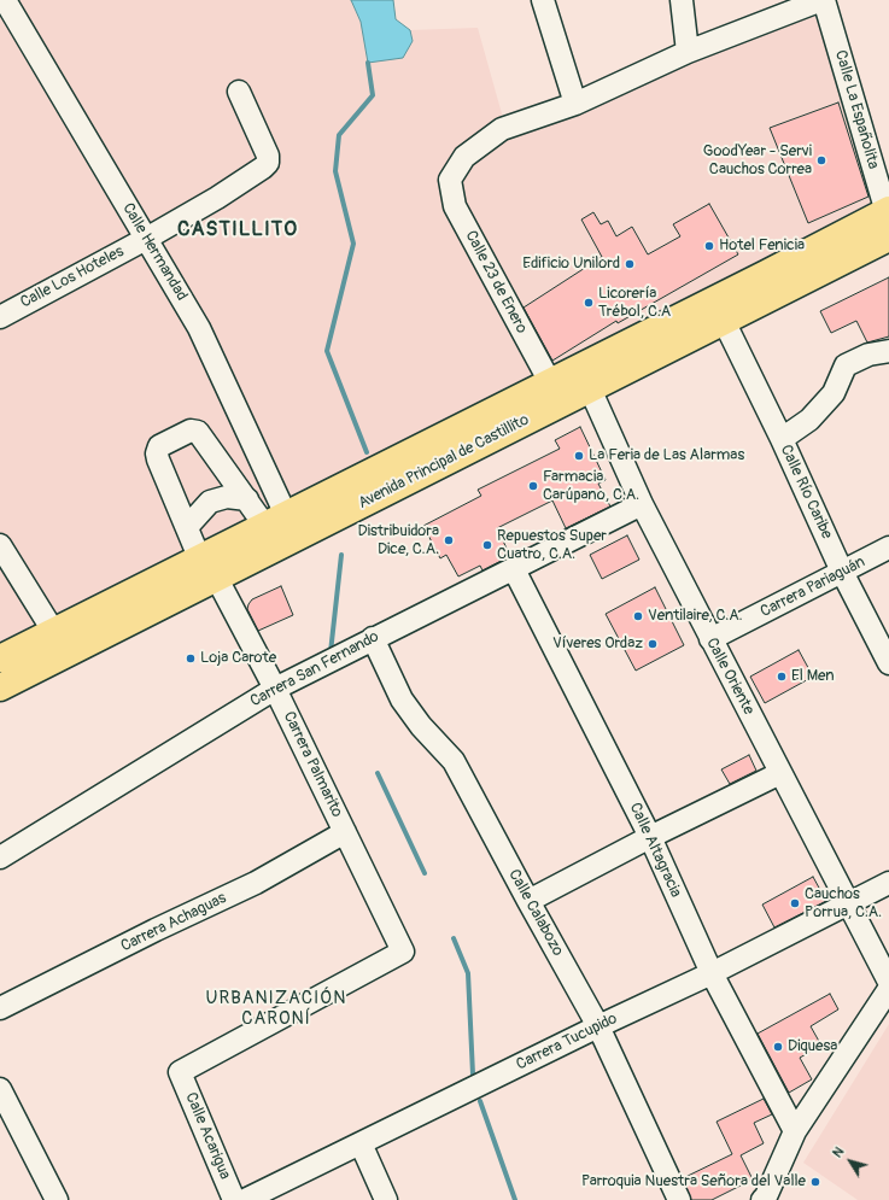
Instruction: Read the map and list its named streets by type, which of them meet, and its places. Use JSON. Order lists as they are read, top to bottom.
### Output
{
  "streets": {
    "main road": ["Avenida Principal de Castillito"],
    "street": [
      "Calle La Españolita",
      "Calle Hermandad",
      "Calle Los Hoteles",
      "Calle 23 de Enero",
      "Calle Río Caribe",
      "Carrera Pariaguán",
      "Carrera San Fernando",
      "Calle Oriente",
      "Carrera Palmarito",
      "Calle Altagracia",
      "Calle Calabozo",
      "Carrera Achaguas",
      "Carrera Tucupido",
      "Calle Acarigua"
    ]
  },
  "crossings": [
    ["Calle La Españolita", "Avenida Principal de Castillito"],
    ["Calle Hermandad", "Calle Los Hoteles"],
    ["Calle Hermandad", "Avenida Principal de Castillito"],
    ["Calle 23 de Enero", "Avenida Principal de Castillito"],
    ["Avenida Principal de Castillito", "Calle Río Caribe"],
    ["Avenida Principal de Castillito", "Calle Oriente"],
    ["Avenida Principal de Castillito", "Carrera Palmarito"],
    ["Calle Río Caribe", "Carrera Pariaguán"],
    ["Carrera Pariaguán", "Calle Oriente"],
    ["Carrera San Fernando", "Calle Oriente"],
    ["Carrera San Fernando", "Carrera Palmarito"],
    ["Carrera San Fernando", "Calle Altagracia"],
    ["Carrera San Fernando", "Calle Calabozo"],
    ["Calle Oriente", "Carrera Tucupido"],
    ["Carrera Palmarito", "Carrera Achaguas"],
    ["Carrera Palmarito", "Calle Acarigua"],
    ["Calle Altagracia", "Carrera Tucupido"],
    ["Calle Calabozo", "Carrera Tucupido"]
  ],
  "districts": ["CASTILLITO", "URBANIZACIÓN CARONÍ"],
  "places": [
    "GoodYear - Servi Cauchos Correa",
    "Hotel Fenicia",
    "Edificio Unilord",
    "Licorería Trébol, C.A",
    "La Feria de Las Alarmas",
    "Farmacia Carúpano, C.A.",
    "Distribuidora Dice, C.A.",
    "Repuestos Super Cuatro, C.A.",
    "Ventilaire, C.A.",
    "Víveres Ordaz",
    "Loja Carote",
    "El Men",
    "Cauchos Porrua, C.A.",
    "Diquesa",
    "Parroquia Nuestra Señora del Valle"
  ],
  "north": "top left"
}
